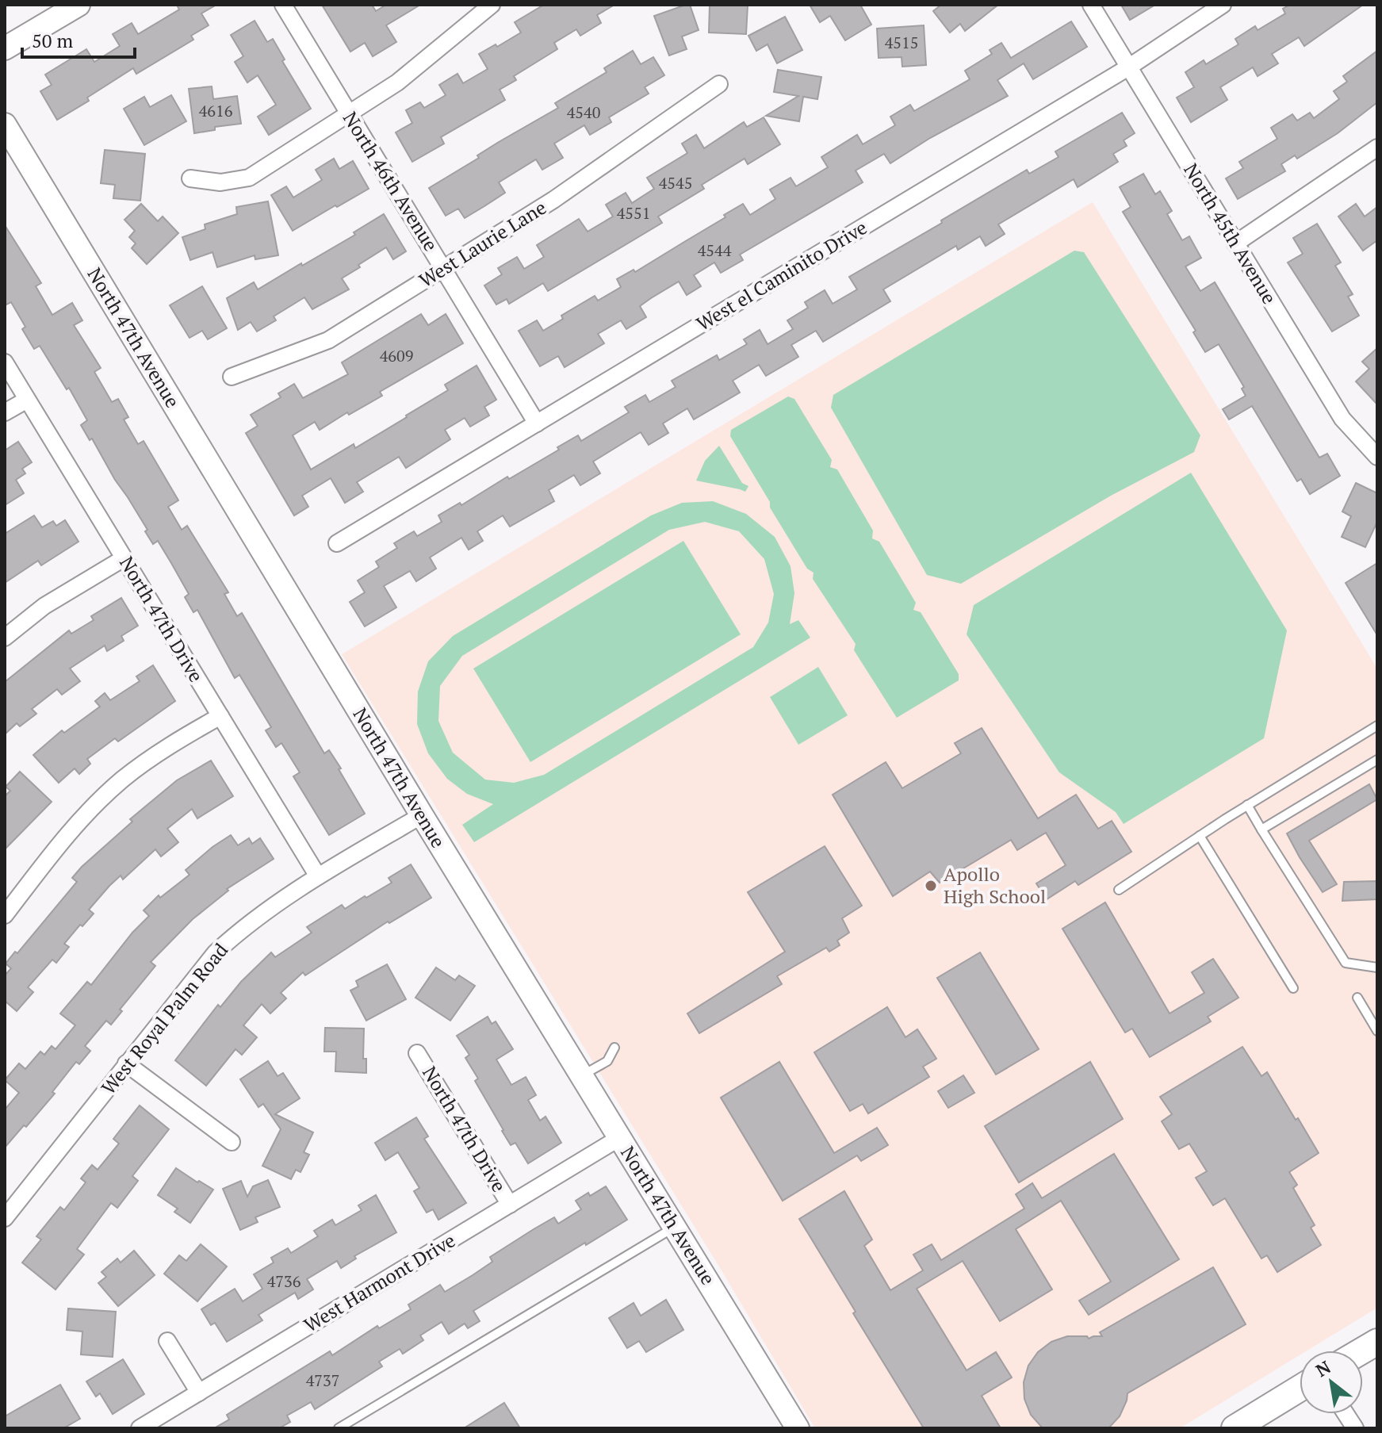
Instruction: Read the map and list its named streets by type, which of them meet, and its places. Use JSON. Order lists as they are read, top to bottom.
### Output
{
  "streets": {
    "street": [
      "North 46th Avenue",
      "North 45th Avenue",
      "West Laurie Lane",
      "West el Caminito Drive",
      "North 47th Avenue",
      "North 47th Drive",
      "West Royal Palm Road",
      "West Harmont Drive"
    ]
  },
  "crossings": [
    ["North 46th Avenue", "West Laurie Lane"],
    ["North 46th Avenue", "West el Caminito Drive"],
    ["North 45th Avenue", "West el Caminito Drive"],
    ["North 47th Avenue", "West Royal Palm Road"],
    ["North 47th Avenue", "West Harmont Drive"],
    ["North 47th Drive", "West Royal Palm Road"],
    ["North 47th Drive", "West Harmont Drive"]
  ],
  "places": ["Apollo High School"],
  "house_numbers": [
    "4515",
    "4616",
    "4540",
    "4545",
    "4551",
    "4544",
    "4609",
    "4736",
    "4737"
  ],
  "scale_bar": "50 m",
  "north": "top left"
}
